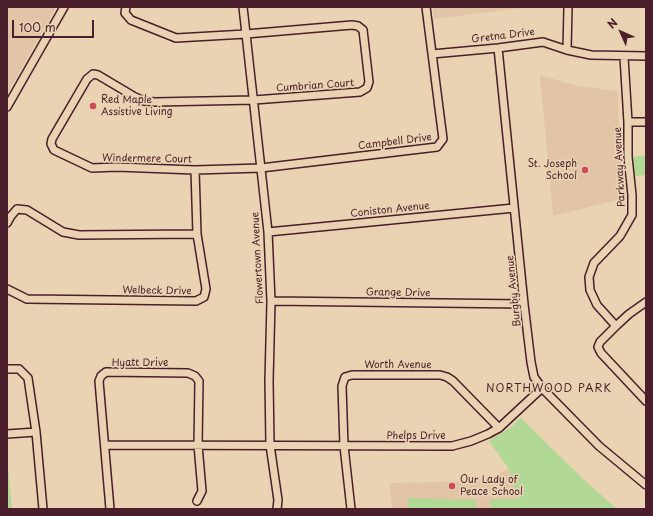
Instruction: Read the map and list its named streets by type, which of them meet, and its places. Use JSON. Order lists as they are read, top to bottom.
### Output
{
  "streets": {
    "street": [
      "Gretna Drive",
      "Cumbrian Court",
      "Campbell Drive",
      "Windermere Court",
      "Parkway Avenue",
      "Coniston Avenue",
      "Flowertown Avenue",
      "Welbeck Drive",
      "Burgby Avenue",
      "Grange Drive",
      "Hyatt Drive",
      "Worth Avenue",
      "Phelps Drive"
    ]
  },
  "crossings": [
    ["Gretna Drive", "Campbell Drive"],
    ["Gretna Drive", "Parkway Avenue"],
    ["Gretna Drive", "Burgby Avenue"],
    ["Cumbrian Court", "Windermere Court"],
    ["Cumbrian Court", "Flowertown Avenue"],
    ["Campbell Drive", "Windermere Court"],
    ["Campbell Drive", "Flowertown Avenue"],
    ["Windermere Court", "Flowertown Avenue"],
    ["Windermere Court", "Welbeck Drive"],
    ["Coniston Avenue", "Flowertown Avenue"],
    ["Coniston Avenue", "Burgby Avenue"],
    ["Flowertown Avenue", "Grange Drive"],
    ["Flowertown Avenue", "Phelps Drive"],
    ["Burgby Avenue", "Grange Drive"],
    ["Burgby Avenue", "Phelps Drive"],
    ["Hyatt Drive", "Phelps Drive"],
    ["Worth Avenue", "Phelps Drive"]
  ],
  "districts": ["NORTHWOOD PARK"],
  "places": ["Red Maple Assistive Living", "St. Joseph School", "Our Lady of Peace School"],
  "scale_bar": "100 m",
  "north": "top left"
}
